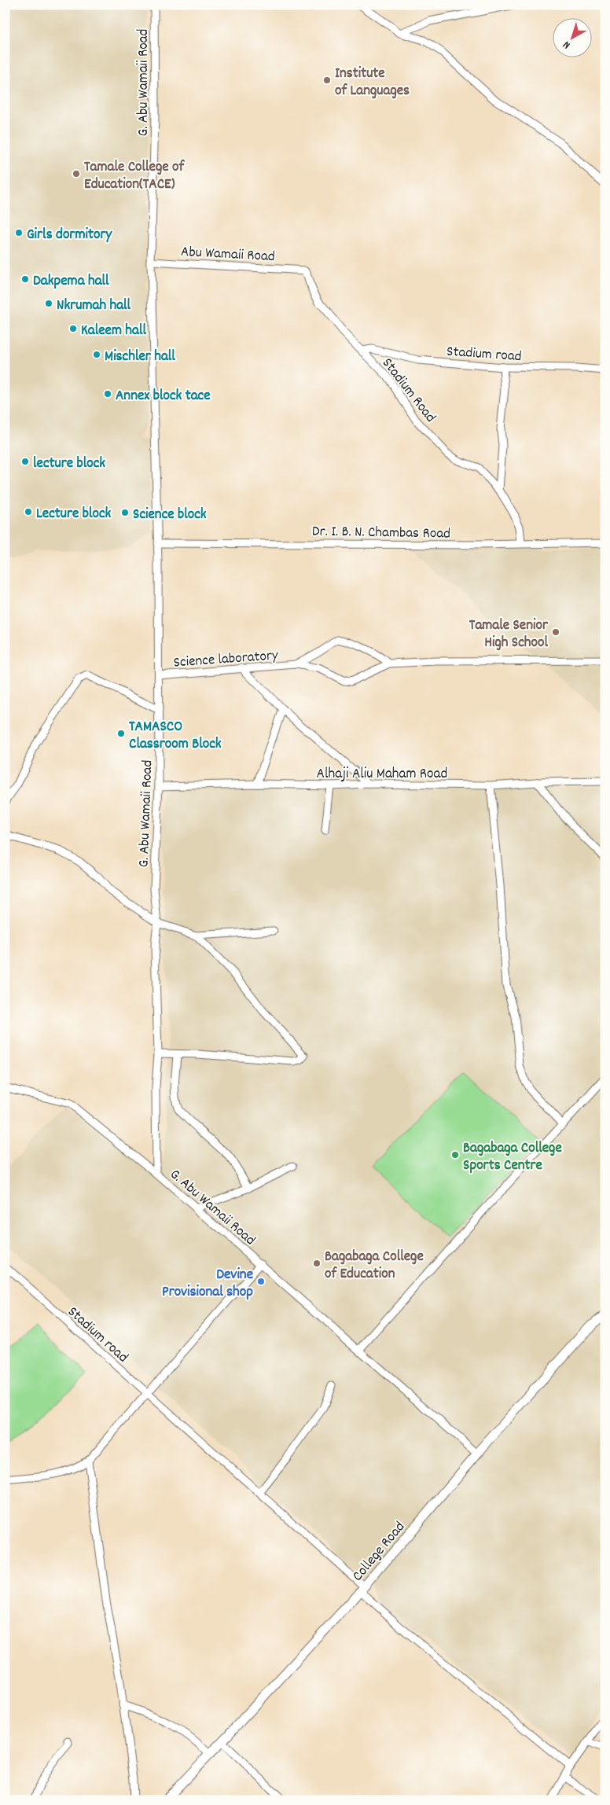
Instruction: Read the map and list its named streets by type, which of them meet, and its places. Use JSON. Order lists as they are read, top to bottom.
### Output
{
  "streets": {
    "street": [
      "G. Abu Wamaii Road",
      "Abu Wamaii Road",
      "Stadium road",
      "Stadium Road",
      "Dr. I. B. N. Chambas Road",
      "Science laboratory",
      "Alhaji Aliu Maham Road",
      "College Road"
    ]
  },
  "crossings": [
    ["G. Abu Wamaii Road", "Abu Wamaii Road"],
    ["G. Abu Wamaii Road", "Dr. I. B. N. Chambas Road"],
    ["G. Abu Wamaii Road", "Science laboratory"],
    ["G. Abu Wamaii Road", "Alhaji Aliu Maham Road"],
    ["G. Abu Wamaii Road", "College Road"],
    ["Abu Wamaii Road", "Stadium Road"],
    ["Stadium road", "Stadium Road"],
    ["Stadium road", "College Road"],
    ["Stadium Road", "Dr. I. B. N. Chambas Road"]
  ],
  "places": [
    "Institute of Languages",
    "Tamale College of Education(TACE)",
    "Girls dormitory",
    "Dakpema hall",
    "Nkrumah hall",
    "Kaleem hall",
    "Mischler hall",
    "Annex block tace",
    "lecture block",
    "Lecture block",
    "Science block",
    "Tamale Senior High School",
    "TAMASCO Classroom Block",
    "Bagabaga College Sports Centre",
    "Bagabaga College of Education",
    "Devine Provisional shop"
  ],
  "north": "bottom left"
}
